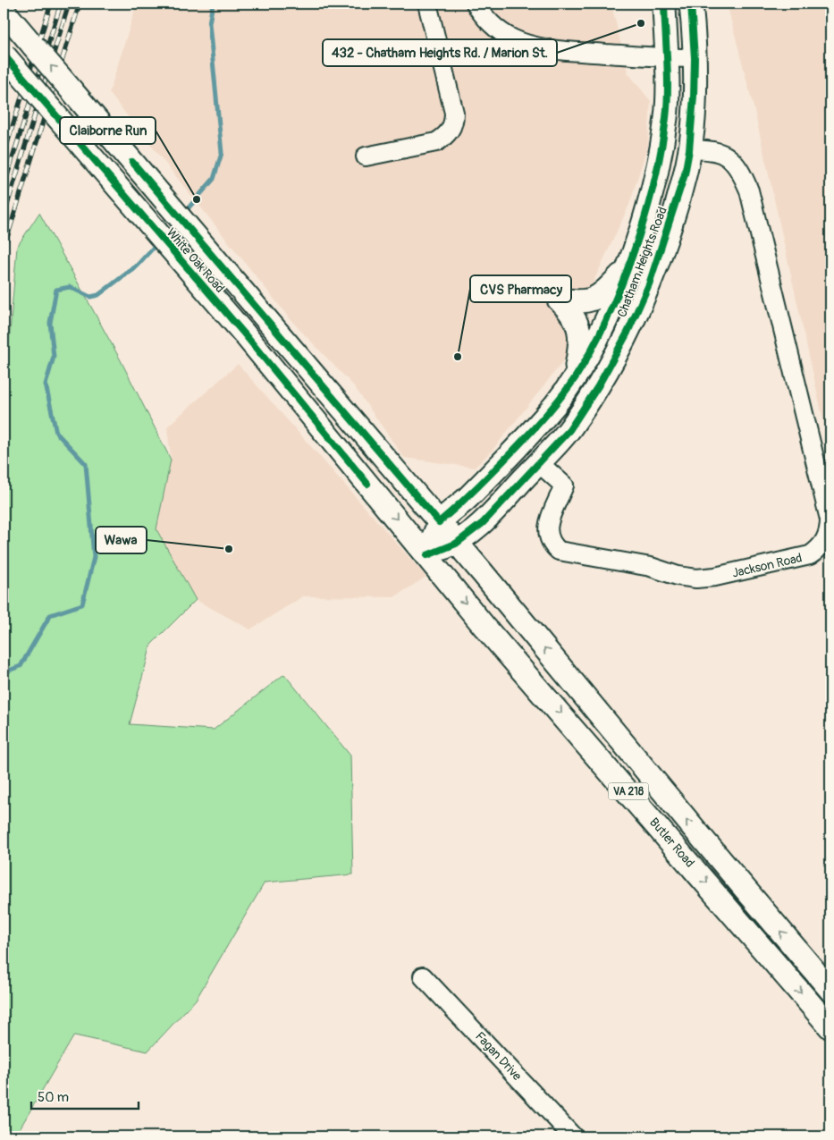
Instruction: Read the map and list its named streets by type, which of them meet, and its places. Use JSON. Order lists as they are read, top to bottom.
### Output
{
  "streets": {
    "main road": [
      "White Oak Road",
      "Chatham Heights Road",
      "VA 218",
      "Butler Road"
    ],
    "street": ["Jackson Road", "Fagan Drive"]
  },
  "crossings": [
    ["White Oak Road", "Chatham Heights Road"],
    ["White Oak Road", "VA 218"],
    ["White Oak Road", "Butler Road"],
    ["Chatham Heights Road", "Jackson Road"],
    ["Chatham Heights Road", "VA 218"],
    ["Chatham Heights Road", "Butler Road"],
    ["VA 218", "Butler Road"]
  ],
  "places": [
    "432 - Chatham Heights Rd. / Marion St.",
    "Claiborne Run",
    "CVS Pharmacy",
    "Wawa"
  ],
  "scale_bar": "50 m"
}
